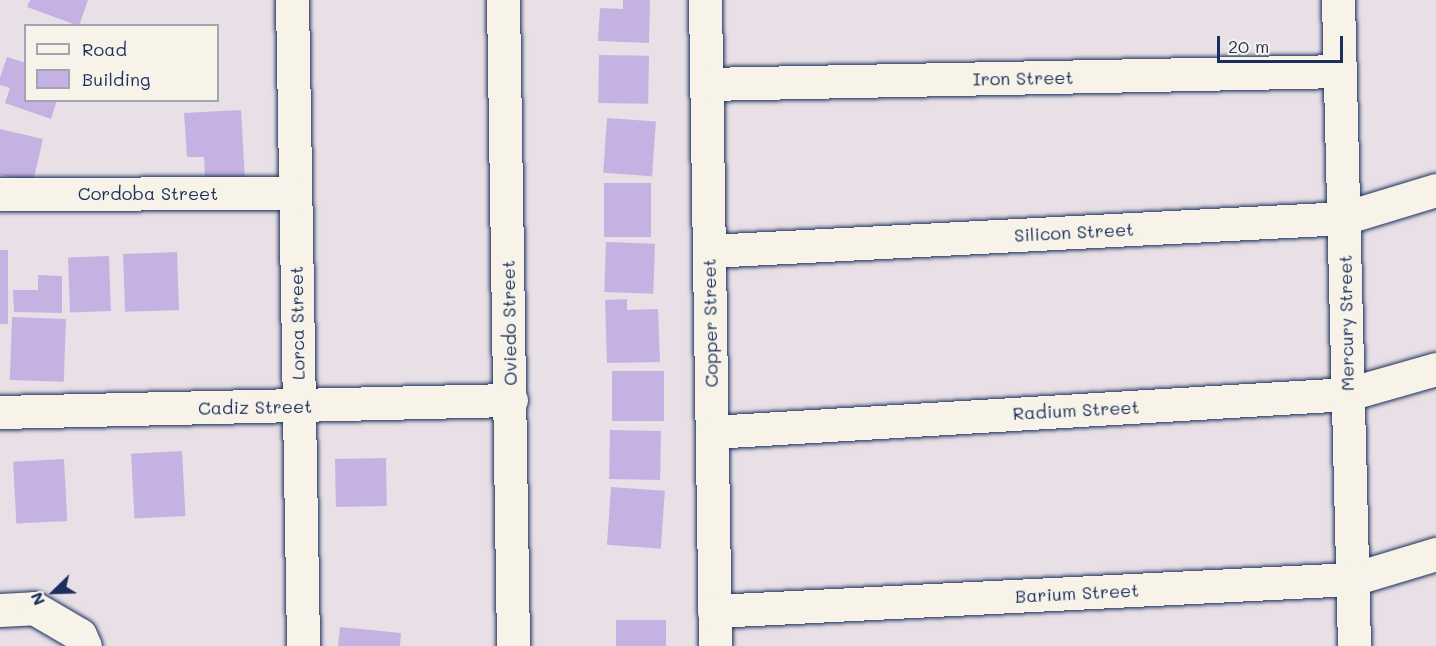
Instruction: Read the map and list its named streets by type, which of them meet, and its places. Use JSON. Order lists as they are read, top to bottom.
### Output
{
  "streets": {
    "street": [
      "Iron Street",
      "Cordoba Street",
      "Silicon Street",
      "Lorca Street",
      "Oviedo Street",
      "Copper Street",
      "Mercury Street",
      "Cadiz Street",
      "Radium Street",
      "Barium Street"
    ]
  },
  "crossings": [
    ["Iron Street", "Copper Street"],
    ["Iron Street", "Mercury Street"],
    ["Cordoba Street", "Lorca Street"],
    ["Silicon Street", "Copper Street"],
    ["Silicon Street", "Mercury Street"],
    ["Lorca Street", "Cadiz Street"],
    ["Oviedo Street", "Cadiz Street"],
    ["Copper Street", "Radium Street"],
    ["Copper Street", "Barium Street"],
    ["Mercury Street", "Radium Street"],
    ["Mercury Street", "Barium Street"]
  ],
  "legend": ["Road", "Building"],
  "scale_bar": "20 m",
  "north": "bottom left"
}
